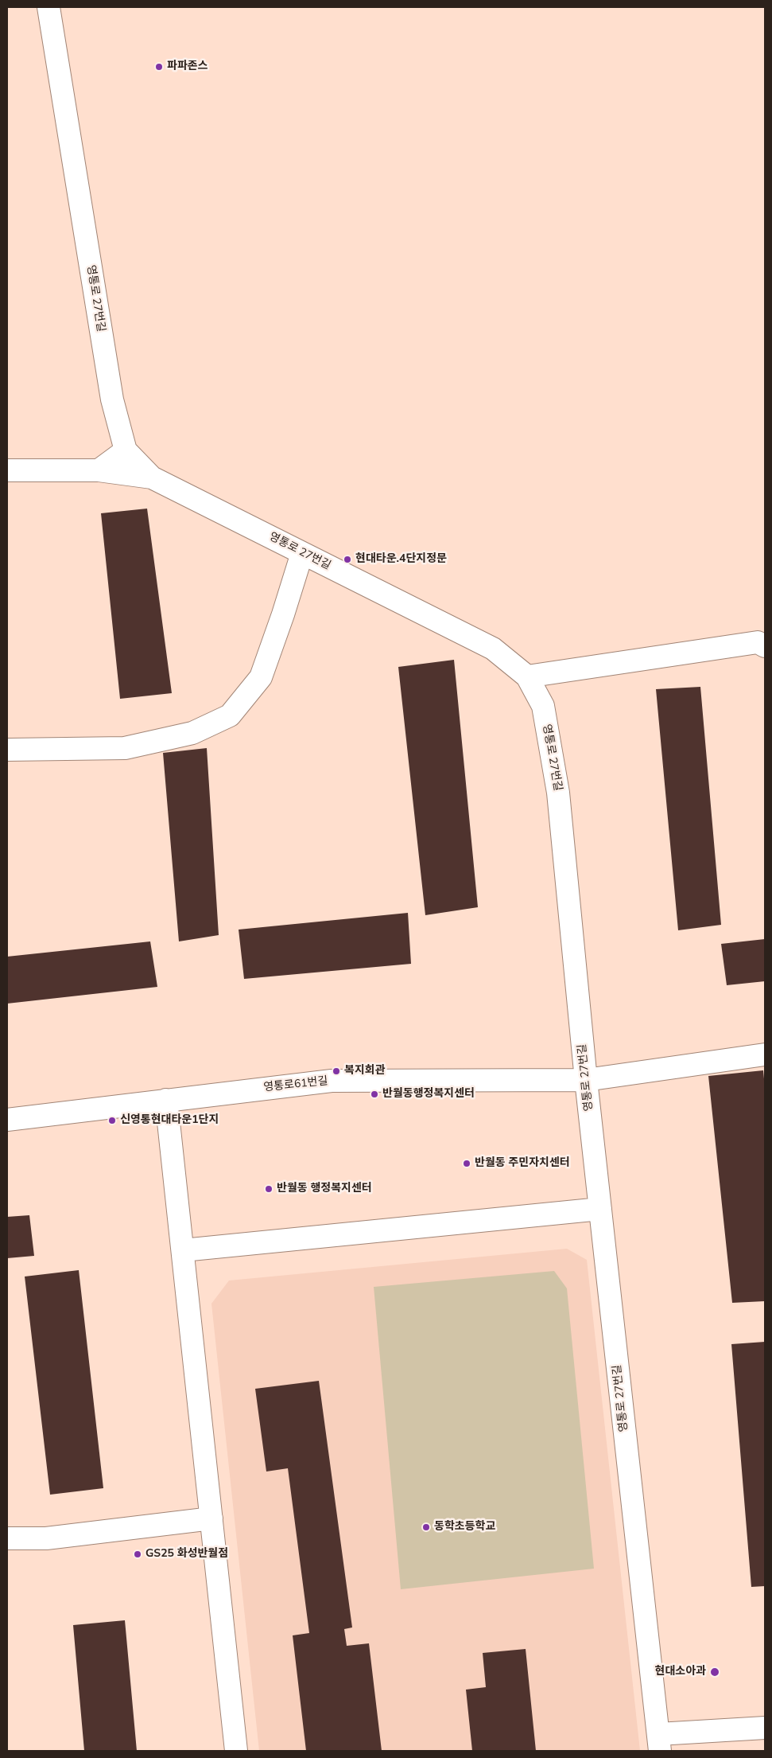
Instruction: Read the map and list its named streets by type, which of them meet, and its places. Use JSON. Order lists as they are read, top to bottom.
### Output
{
  "streets": {
    "street": ["영통로 27번길", "영통로61번길"]
  },
  "crossings": [
    ["영통로 27번길", "영통로61번길"]
  ],
  "places": [
    "파파존스",
    "현대타운.4단지정문",
    "복지회관",
    "반월동행정복지센터",
    "신영통현대타운1단지",
    "반월동 주민자치센터",
    "반월동 행정복지센터",
    "동학초등학교",
    "GS25 화성반월점",
    "현대소아과"
  ]
}
